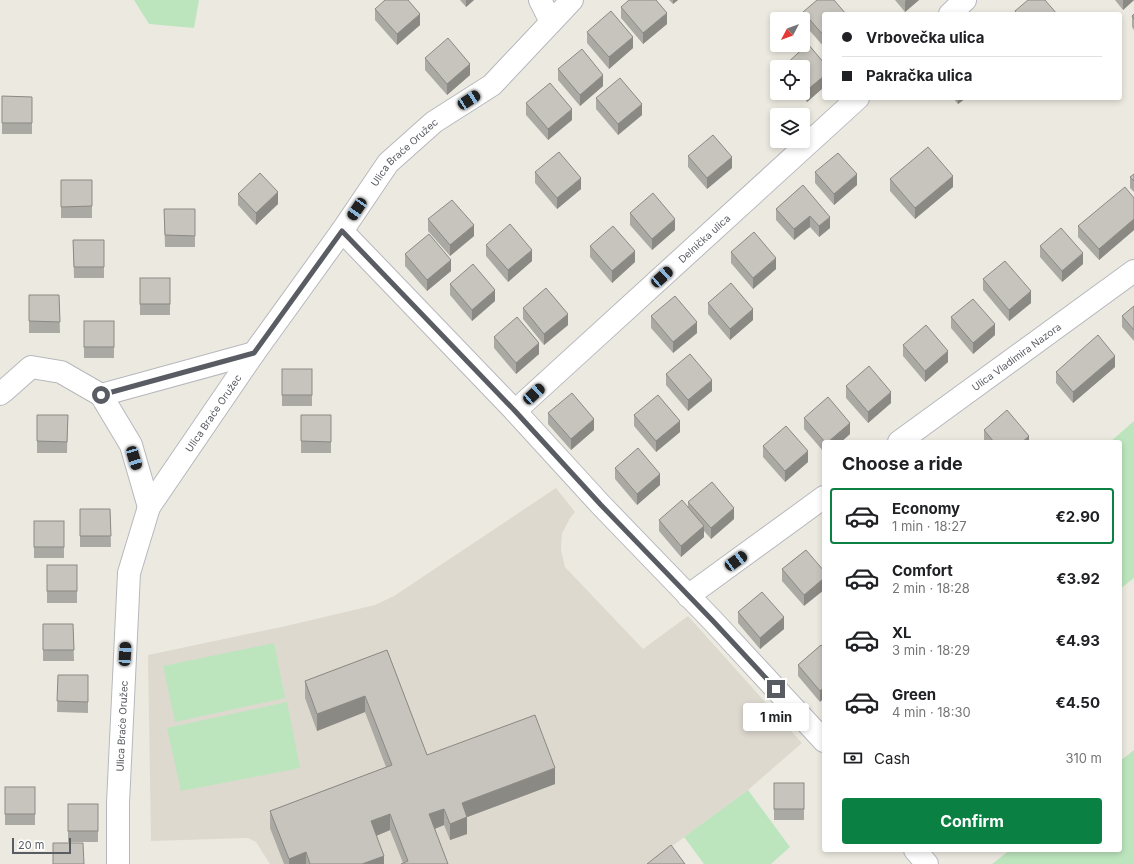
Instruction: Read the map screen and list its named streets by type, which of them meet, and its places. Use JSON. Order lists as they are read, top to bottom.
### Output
{
  "streets": {
    "street": ["Ulica Braće Oružec", "Delnička ulica", "Ulica Vladimira Nazora"]
  },
  "scale_bar": "20 m",
  "north": "bottom left",
  "page": {
    "banner": ["Vrbovečka ulica", "Pakračka ulica"],
    "heading": "Choose a ride",
    "list": [
      {
        "name": "Economy",
        "note": "1 min · 18:27",
        "value": "€2.90"
      },
      {
        "name": "Comfort",
        "note": "2 min · 18:28",
        "value": "€3.92"
      },
      {
        "name": "XL",
        "note": "3 min · 18:29",
        "value": "€4.93"
      },
      {
        "name": "Green",
        "note": "4 min · 18:30",
        "value": "€4.50"
      }
    ],
    "bubble": "1 min",
    "pay": ["Cash", "310 m"],
    "buttons": "Confirm",
    "scale": "20 m"
  }
}
